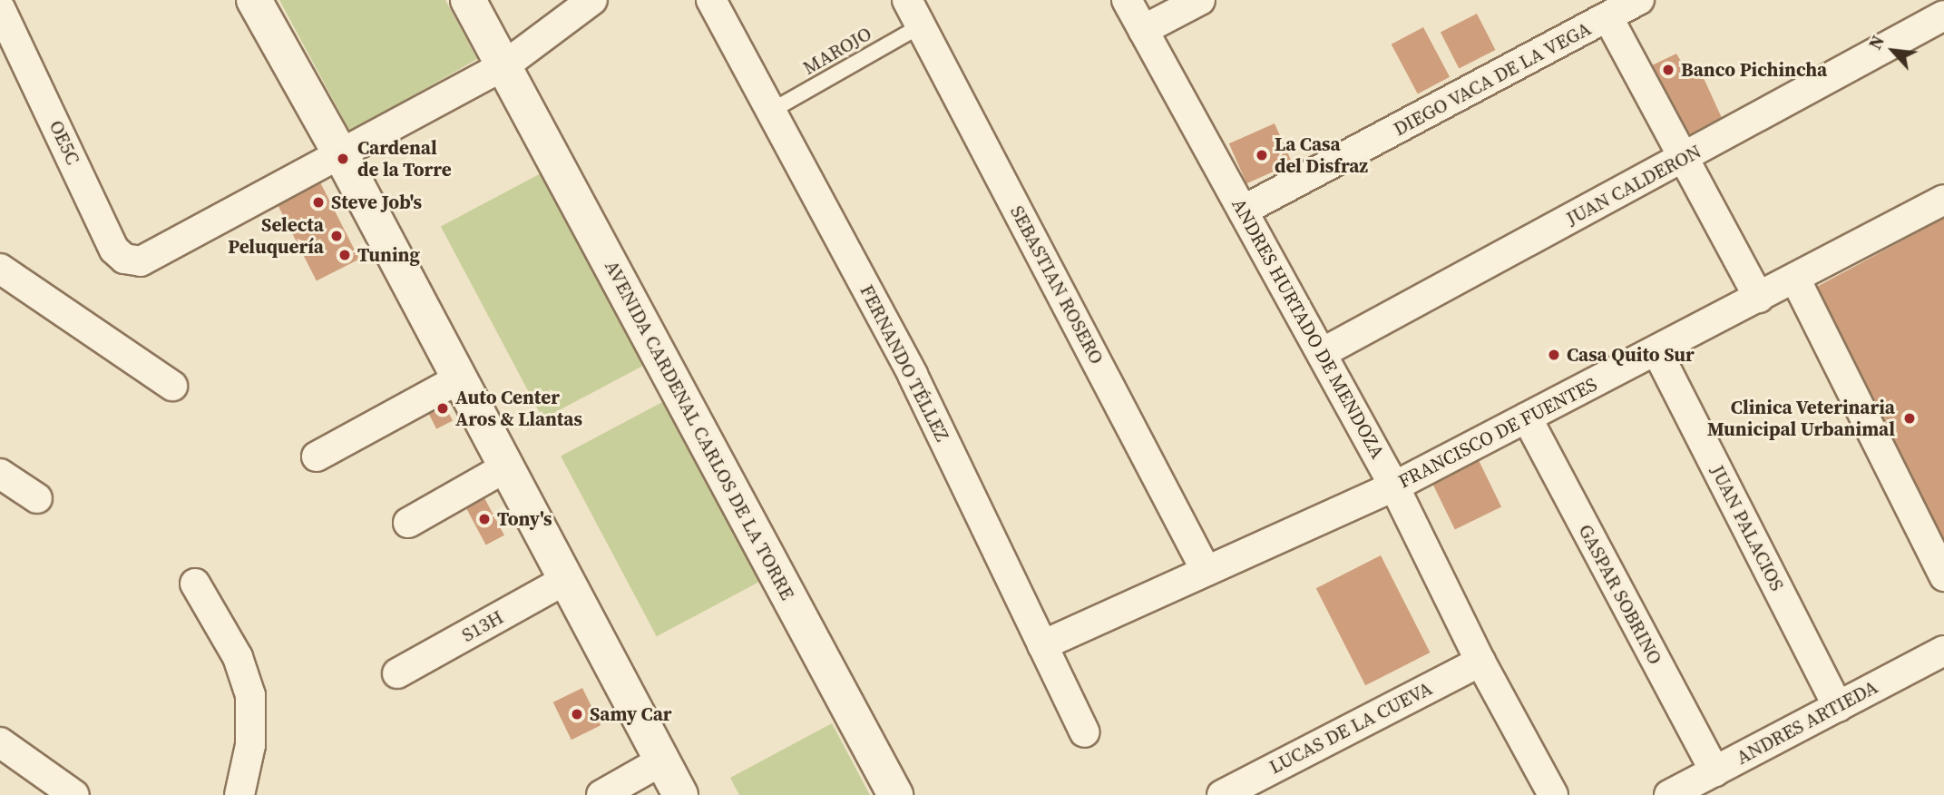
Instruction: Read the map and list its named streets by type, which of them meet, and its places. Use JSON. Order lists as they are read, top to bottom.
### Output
{
  "streets": {
    "street": [
      "DIEGO VACA DE LA VEGA",
      "OE5C",
      "JUAN CALDERON",
      "SEBASTIAN ROSERO",
      "ANDRES HURTADO DE MENDOZA",
      "FERNANDO TÉLLEZ",
      "AVENIDA CARDENAL CARLOS DE LA TORRE",
      "FRANCISCO DE FUENTES",
      "JUAN PALACIOS",
      "GASPAR SOBRINO",
      "S13H",
      "ANDRES ARTIEDA",
      "LUCAS DE LA CUEVA"
    ],
    "lane": ["MAROJO"]
  },
  "crossings": [
    ["MAROJO", "SEBASTIAN ROSERO"],
    ["MAROJO", "FERNANDO TÉLLEZ"],
    ["DIEGO VACA DE LA VEGA", "ANDRES HURTADO DE MENDOZA"],
    ["JUAN CALDERON", "ANDRES HURTADO DE MENDOZA"],
    ["SEBASTIAN ROSERO", "FRANCISCO DE FUENTES"],
    ["ANDRES HURTADO DE MENDOZA", "FRANCISCO DE FUENTES"],
    ["ANDRES HURTADO DE MENDOZA", "LUCAS DE LA CUEVA"],
    ["FERNANDO TÉLLEZ", "FRANCISCO DE FUENTES"],
    ["FRANCISCO DE FUENTES", "JUAN PALACIOS"],
    ["FRANCISCO DE FUENTES", "GASPAR SOBRINO"],
    ["JUAN PALACIOS", "ANDRES ARTIEDA"],
    ["GASPAR SOBRINO", "ANDRES ARTIEDA"]
  ],
  "places": [
    "Banco Pichincha",
    "La Casa del Disfraz",
    "Cardenal de la Torre",
    "Steve Job's",
    "Selecta Peluquería",
    "Tuning",
    "Casa Quito Sur",
    "Auto Center Aros & Llantas",
    "Clinica Veterinaria Municipal Urbanimal",
    "Tony's",
    "Samy Car"
  ],
  "north": "top left"
}
